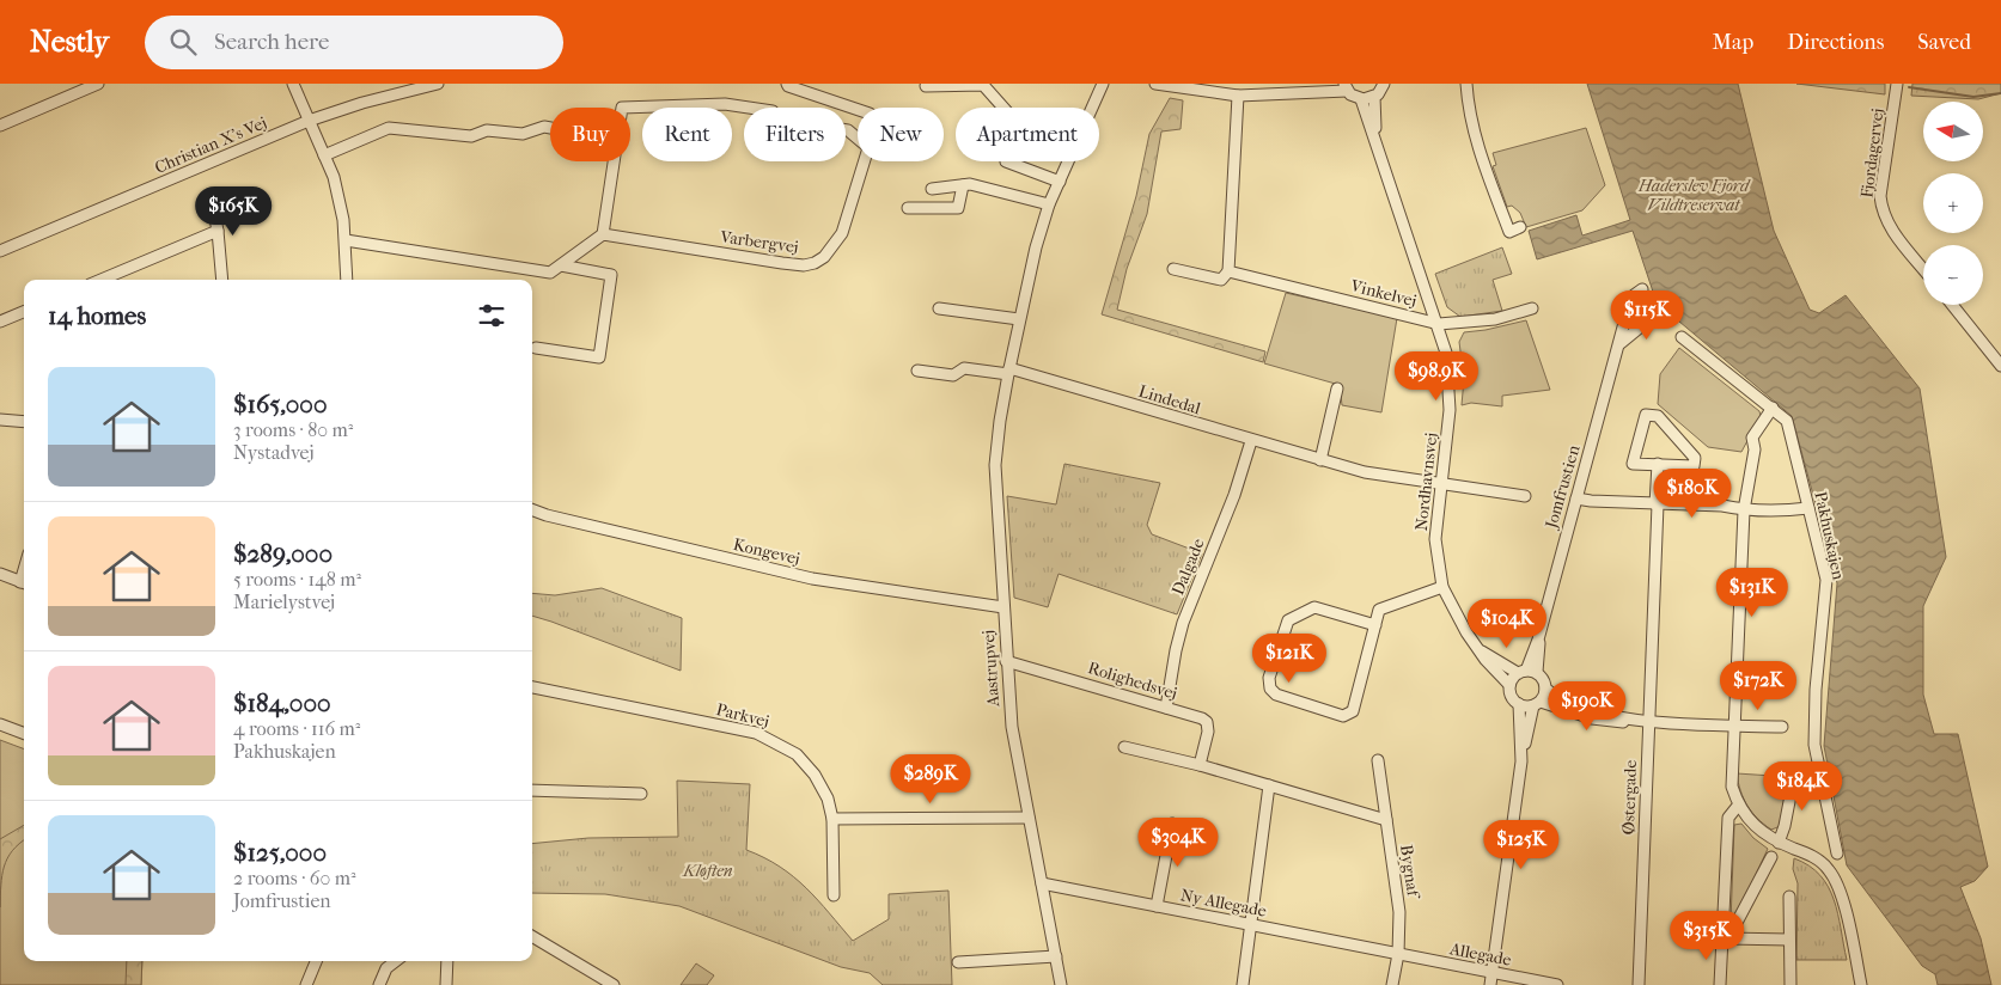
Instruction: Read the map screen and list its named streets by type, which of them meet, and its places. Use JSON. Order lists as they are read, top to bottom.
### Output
{
  "streets": {
    "street": [
      "Christian X's Vej",
      "Fjordagervej",
      "Varbergvej",
      "Vinkelvej",
      "Lindedal",
      "Nordhavnsvej",
      "Jomfrustien",
      "Pakhuskajen",
      "Kongevej",
      "Dalgade",
      "Aastrupvej",
      "Rolighedsvej",
      "Parkvej",
      "Østergade",
      "Bygnaf",
      "Ny Allegade",
      "Allegade"
    ]
  },
  "crossings": [
    ["Vinkelvej", "Nordhavnsvej"],
    ["Lindedal", "Nordhavnsvej"],
    ["Lindedal", "Dalgade"],
    ["Lindedal", "Aastrupvej"],
    ["Nordhavnsvej", "Jomfrustien"],
    ["Kongevej", "Aastrupvej"],
    ["Dalgade", "Rolighedsvej"],
    ["Aastrupvej", "Rolighedsvej"],
    ["Aastrupvej", "Ny Allegade"],
    ["Bygnaf", "Ny Allegade"],
    ["Bygnaf", "Allegade"],
    ["Ny Allegade", "Allegade"]
  ],
  "parks": ["Haderslev Fjord Vildtreservat", "Kløften"],
  "north": "left",
  "page": {
    "header": "Nestly",
    "search": "Search here",
    "nav": ["Map", "Directions", "Saved"],
    "map_buttons": ["+", "−"],
    "chip": [
      "Buy",
      "Rent",
      "Filters",
      "New",
      "Apartment"
    ],
    "price": [
      "$165K",
      "$115K",
      "$98.9K",
      "$180K",
      "$131K",
      "$104K",
      "$121K",
      "$172K",
      "$190K",
      "$289K",
      "$184K",
      "$304K",
      "$125K",
      "$315K"
    ],
    "heading": "14 homes",
    "list": [
      {
        "name": "$165,000",
        "note": "3 rooms · 80 m² · Nystadvej"
      },
      {
        "name": "$289,000",
        "note": "5 rooms · 148 m² · Marielystvej"
      },
      {
        "name": "$184,000",
        "note": "4 rooms · 116 m² · Pakhuskajen"
      },
      {
        "name": "$125,000",
        "note": "2 rooms · 60 m² · Jomfrustien"
      }
    ]
  }
}
